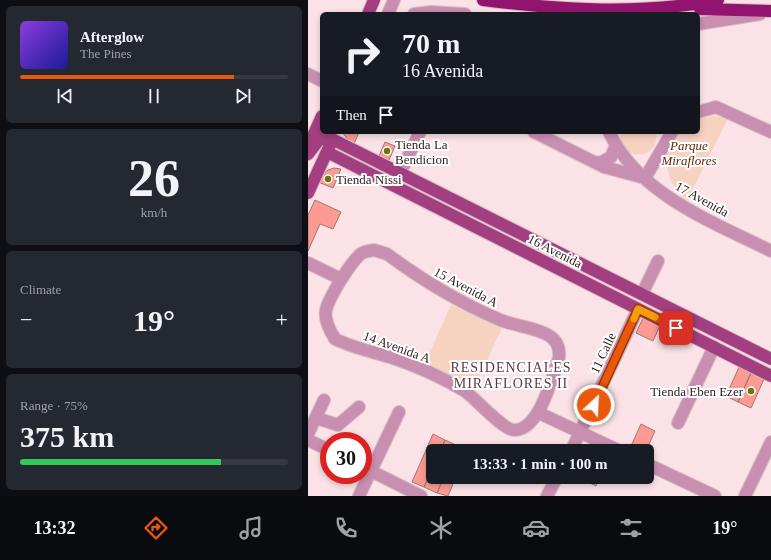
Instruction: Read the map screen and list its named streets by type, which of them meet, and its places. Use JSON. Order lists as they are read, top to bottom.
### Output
{
  "streets": {
    "main road": ["16 Avenida"],
    "street": [
      "17 Avenida",
      "15 Avenida A",
      "14 Avenida A",
      "11 Calle"
    ]
  },
  "crossings": [
    ["16 Avenida", "11 Calle"],
    ["15 Avenida A", "14 Avenida A"]
  ],
  "districts": ["RESIDENCIALES MIRAFLORES II"],
  "parks": ["Parque Miraflores"],
  "places": ["Tienda La Bendicion", "Tienda Nissi", "Tienda Eben Ezer"],
  "page": {
    "turn": ["70 m", "16 Avenida"],
    "song": ["Afterglow", "The Pines"],
    "then": "Then",
    "tile": [
      ["26", "km/h"],
      "Climate",
      ["Range · 75%", "375 km"]
    ],
    "heat": ["−", "19°", "+"],
    "limit": "30",
    "trip": "13:33 · 1 min · 100 m",
    "tabs": ["13:32", "19°"]
  }
}
